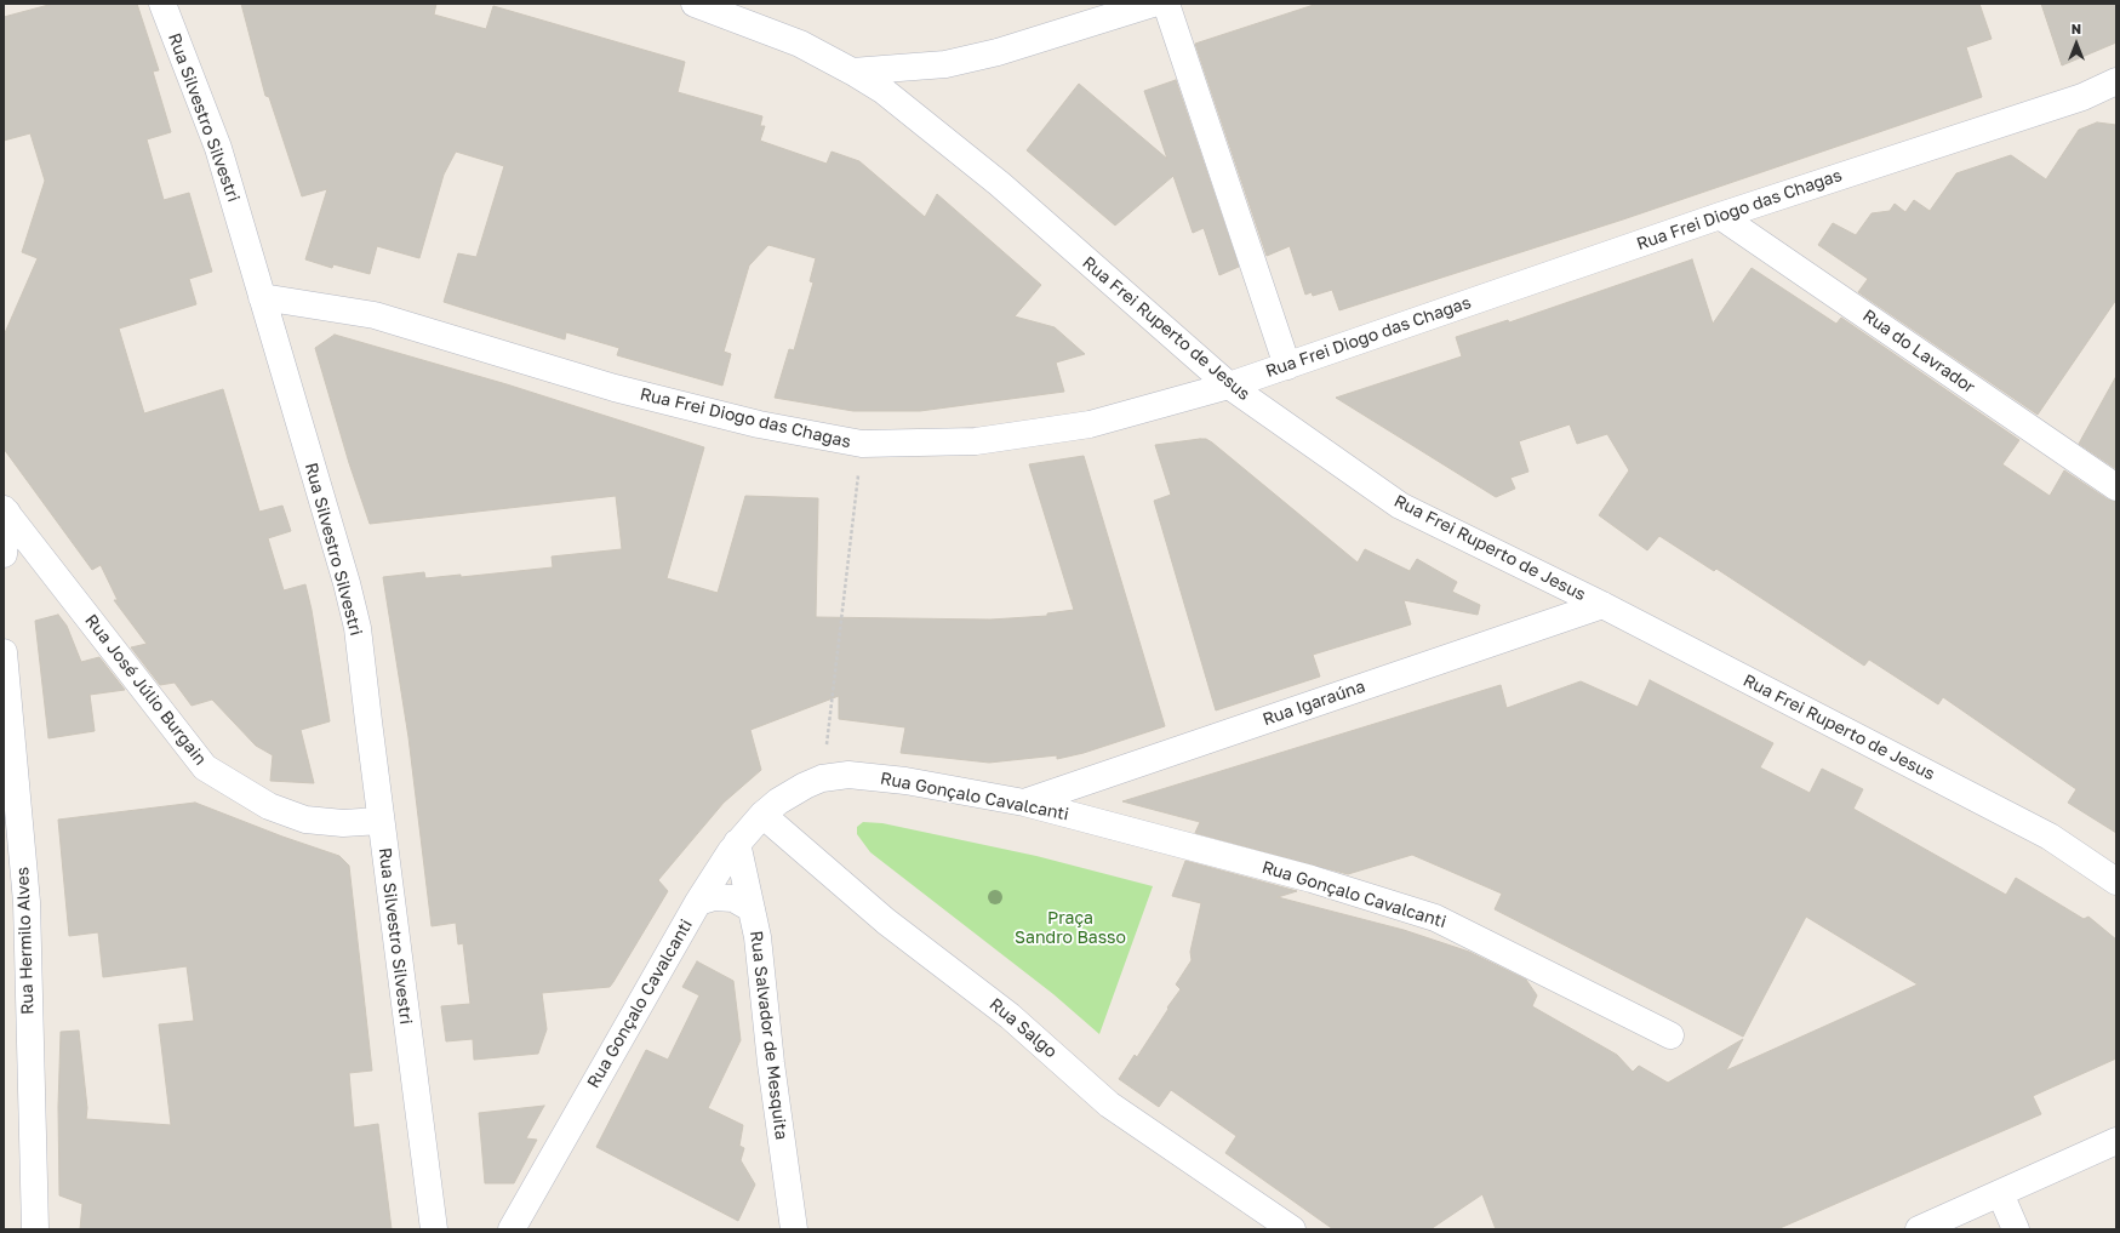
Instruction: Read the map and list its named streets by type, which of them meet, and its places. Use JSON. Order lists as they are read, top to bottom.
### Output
{
  "streets": {
    "street": [
      "Rua Silvestro Silvestri",
      "Rua Frei Diogo das Chagas",
      "Rua Frei Ruperto de Jesus",
      "Rua do Lavrador",
      "Rua José Júlio Burgain",
      "Rua Igaraúna",
      "Rua Gonçalo Cavalcanti",
      "Rua Hermilo Alves",
      "Rua Salgo",
      "Rua Salvador de Mesquita"
    ]
  },
  "crossings": [
    ["Rua Silvestro Silvestri", "Rua Frei Diogo das Chagas"],
    ["Rua Silvestro Silvestri", "Rua José Júlio Burgain"],
    ["Rua Frei Diogo das Chagas", "Rua Frei Ruperto de Jesus"],
    ["Rua Frei Diogo das Chagas", "Rua do Lavrador"],
    ["Rua Frei Ruperto de Jesus", "Rua Igaraúna"],
    ["Rua Igaraúna", "Rua Gonçalo Cavalcanti"],
    ["Rua Gonçalo Cavalcanti", "Rua Salgo"],
    ["Rua Gonçalo Cavalcanti", "Rua Salvador de Mesquita"]
  ],
  "parks": ["Praça Sandro Basso"],
  "north": "top"
}
